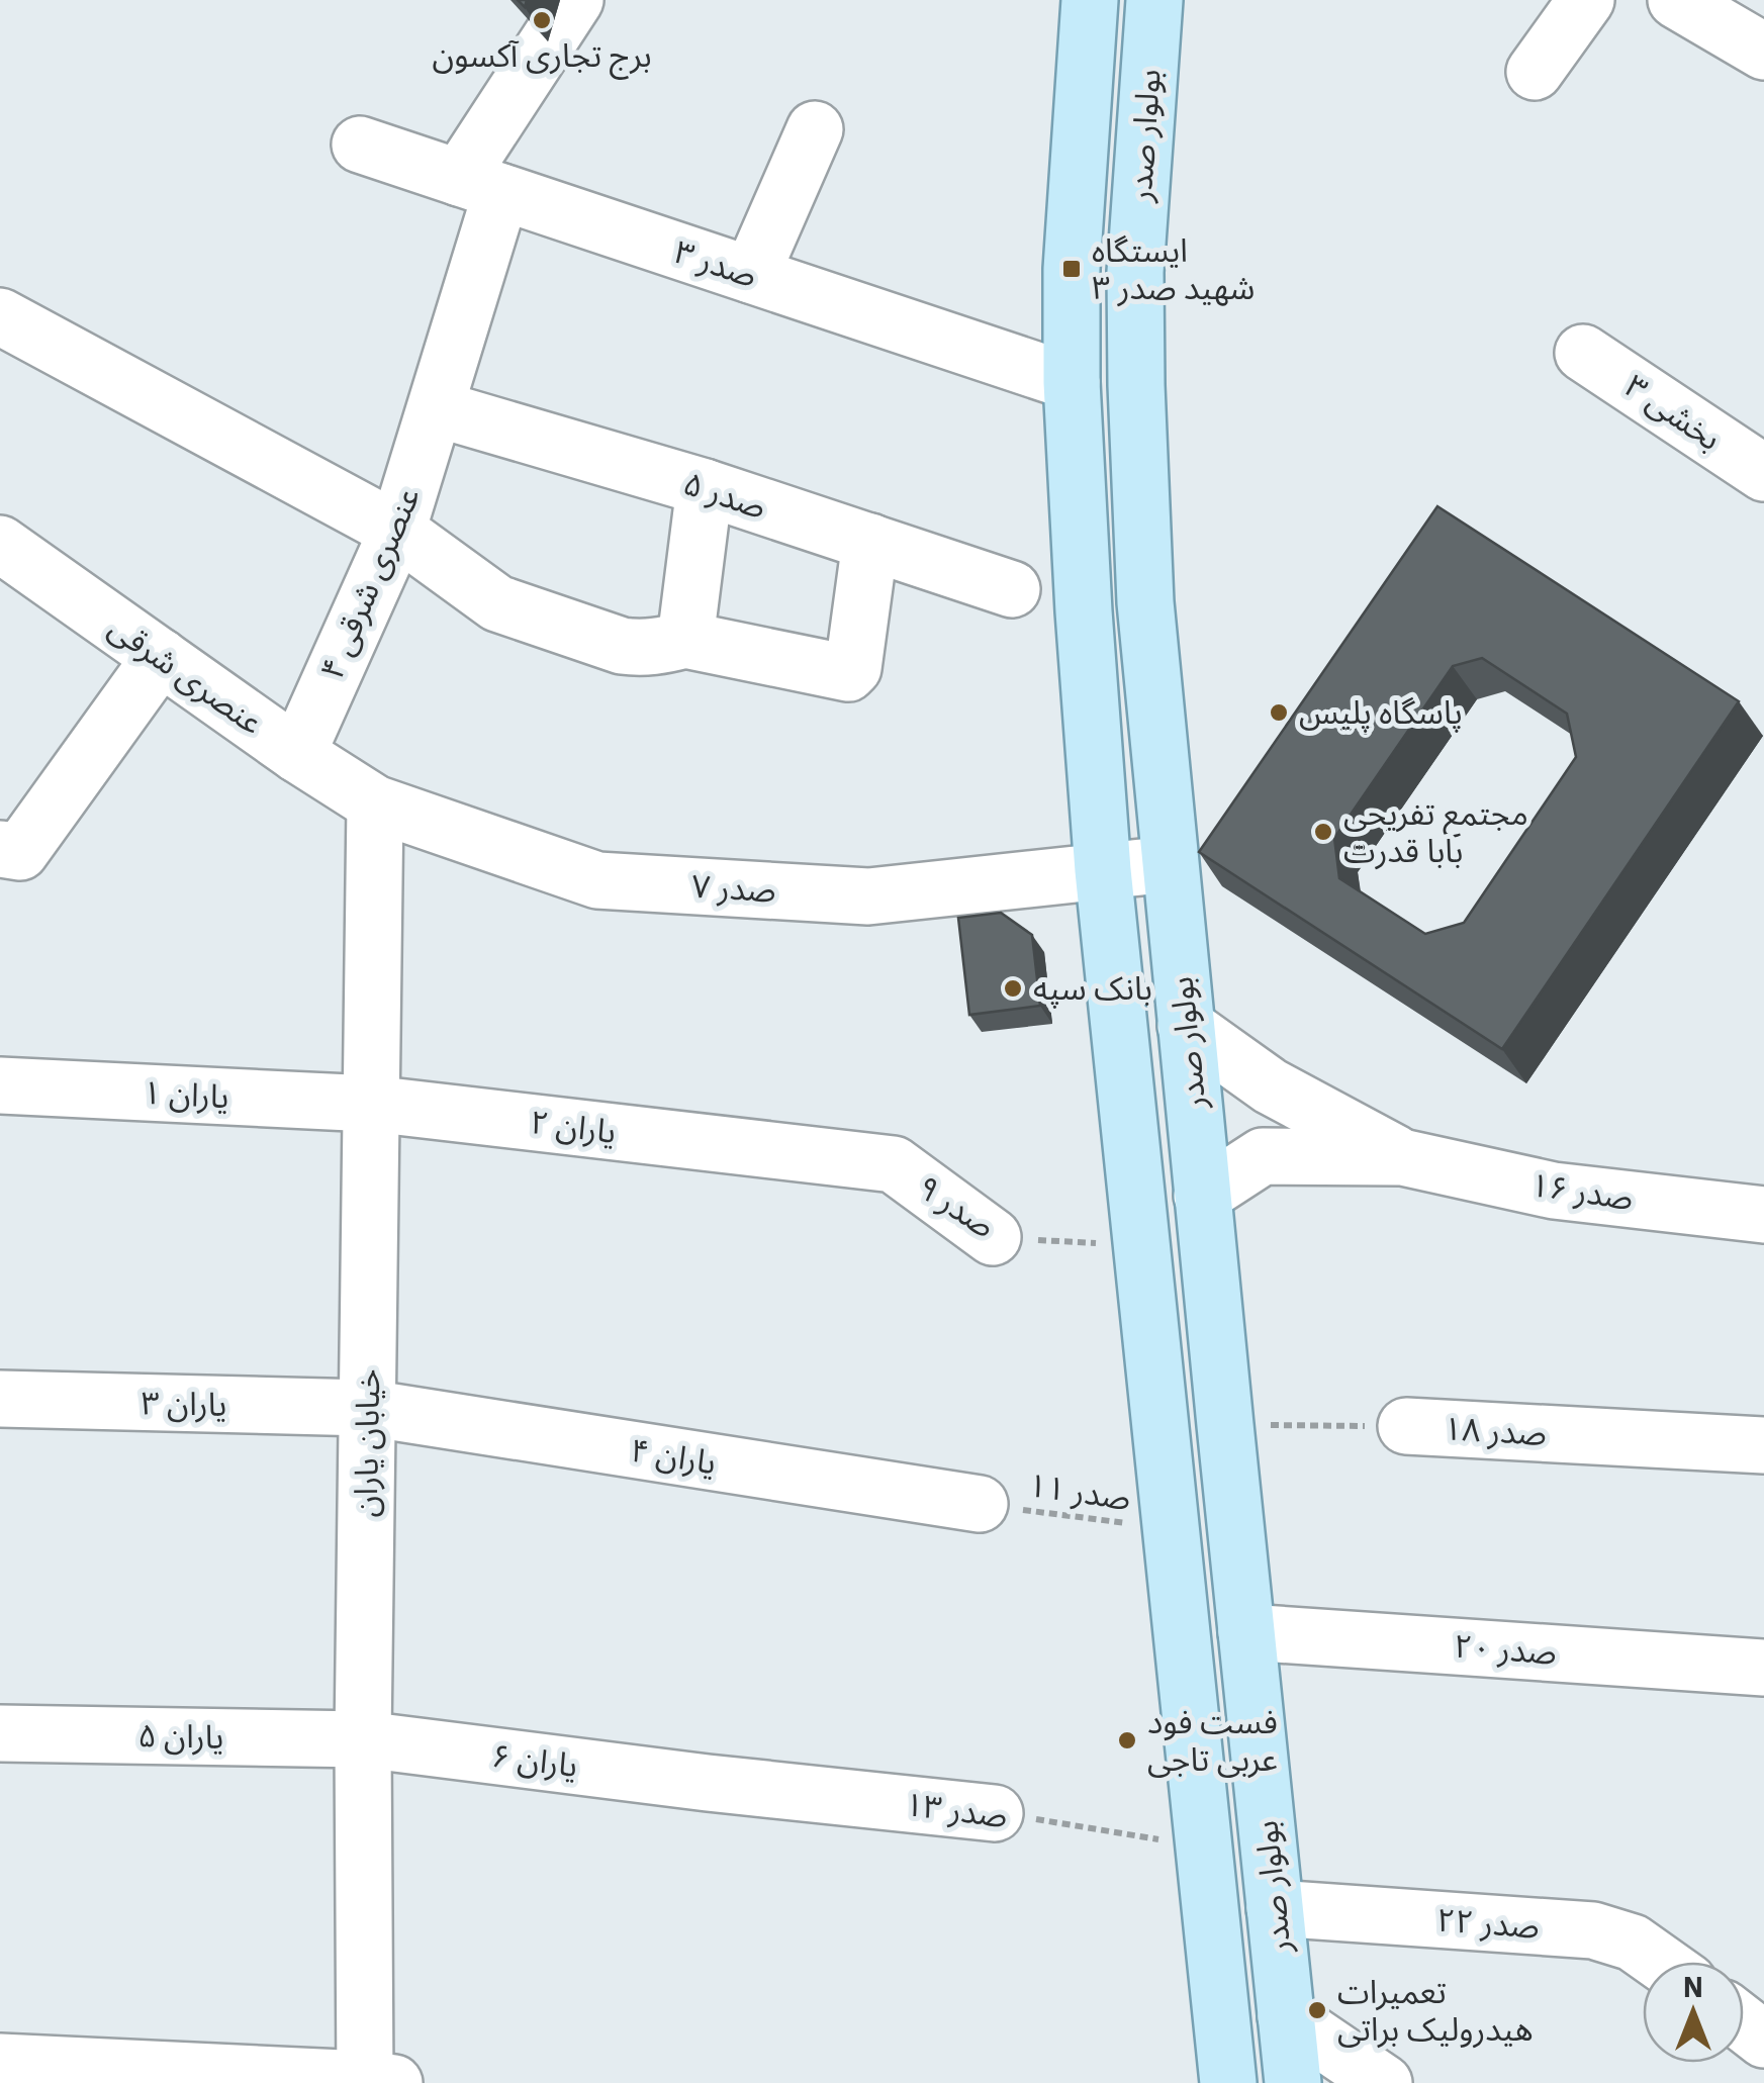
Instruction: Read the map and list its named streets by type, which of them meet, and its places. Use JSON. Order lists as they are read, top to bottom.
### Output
{
  "streets": {
    "main road": ["بولوار صدر"],
    "street": [
      "صدر ۳",
      "بخشی ۳",
      "صدر ۵",
      "عنصری شرقی ۴",
      "عنصری شرقی",
      "صدر ۷",
      "یاران ۱",
      "یاران ۲",
      "صدر ۱۶",
      "صدر ۹",
      "یاران ۳",
      "صدر ۱۸",
      "خیابان یاران",
      "یاران ۴",
      "صدر ۲۰",
      "یاران ۵",
      "یاران ۶",
      "صدر ۱۳",
      "صدر ۲۲"
    ],
    "path": ["صدر ۱۱"]
  },
  "crossings": [
    ["بولوار صدر", "صدر ۳"],
    ["بولوار صدر", "صدر ۷"],
    ["بولوار صدر", "صدر ۱۶"],
    ["بولوار صدر", "صدر ۹"],
    ["بولوار صدر", "صدر ۱۸"],
    ["بولوار صدر", "صدر ۱۱"],
    ["بولوار صدر", "صدر ۲۰"],
    ["بولوار صدر", "صدر ۱۳"],
    ["بولوار صدر", "صدر ۲۲"],
    ["صدر ۳", "عنصری شرقی ۴"],
    ["صدر ۵", "عنصری شرقی ۴"],
    ["عنصری شرقی ۴", "عنصری شرقی"],
    ["عنصری شرقی", "صدر ۷"],
    ["عنصری شرقی", "خیابان یاران"],
    ["صدر ۷", "خیابان یاران"],
    ["یاران ۱", "یاران ۲"],
    ["یاران ۱", "خیابان یاران"],
    ["یاران ۲", "صدر ۹"],
    ["یاران ۲", "خیابان یاران"],
    ["یاران ۳", "خیابان یاران"],
    ["یاران ۳", "یاران ۴"],
    ["خیابان یاران", "یاران ۴"],
    ["خیابان یاران", "یاران ۵"],
    ["خیابان یاران", "یاران ۶"],
    ["یاران ۴", "صدر ۱۱"],
    ["یاران ۵", "یاران ۶"],
    ["یاران ۶", "صدر ۱۳"]
  ],
  "places": {
    "other": [
      "برج تجاری آکسون",
      "پاسگاه پلیس",
      "مجتمع تفریحی بابا قدرت",
      "بانک سپه",
      "فست فود عربی تاجی",
      "تعمیرات هیدرولیک براتی"
    ],
    "transit": ["ایستگاه شهید صدر ۳"]
  },
  "north": "top"
}
